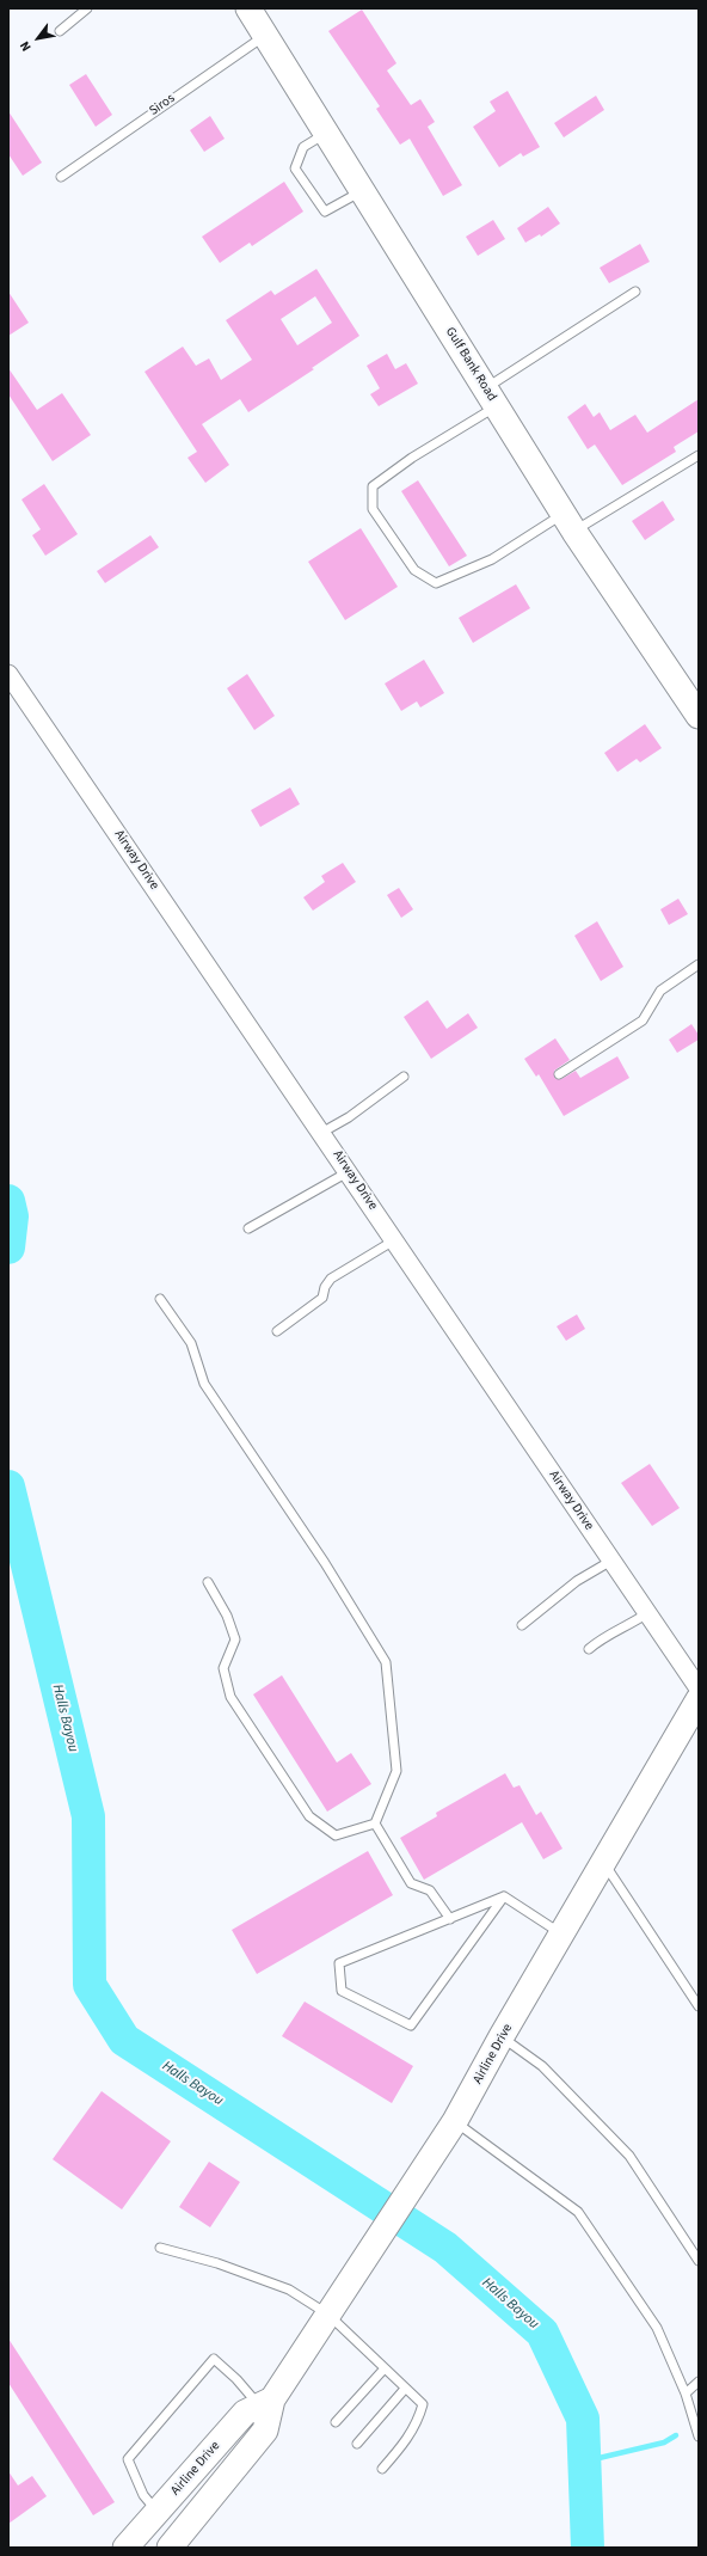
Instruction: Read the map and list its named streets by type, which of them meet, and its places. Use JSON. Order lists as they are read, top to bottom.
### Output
{
  "streets": {
    "main road": ["Gulf Bank Road", "Airline Drive"],
    "street": ["Airway Drive"],
    "lane": ["Siros"]
  },
  "crossings": [
    ["Siros", "Gulf Bank Road"],
    ["Airway Drive", "Airline Drive"]
  ],
  "water": ["Halls Bayou"],
  "north": "bottom left"
}
